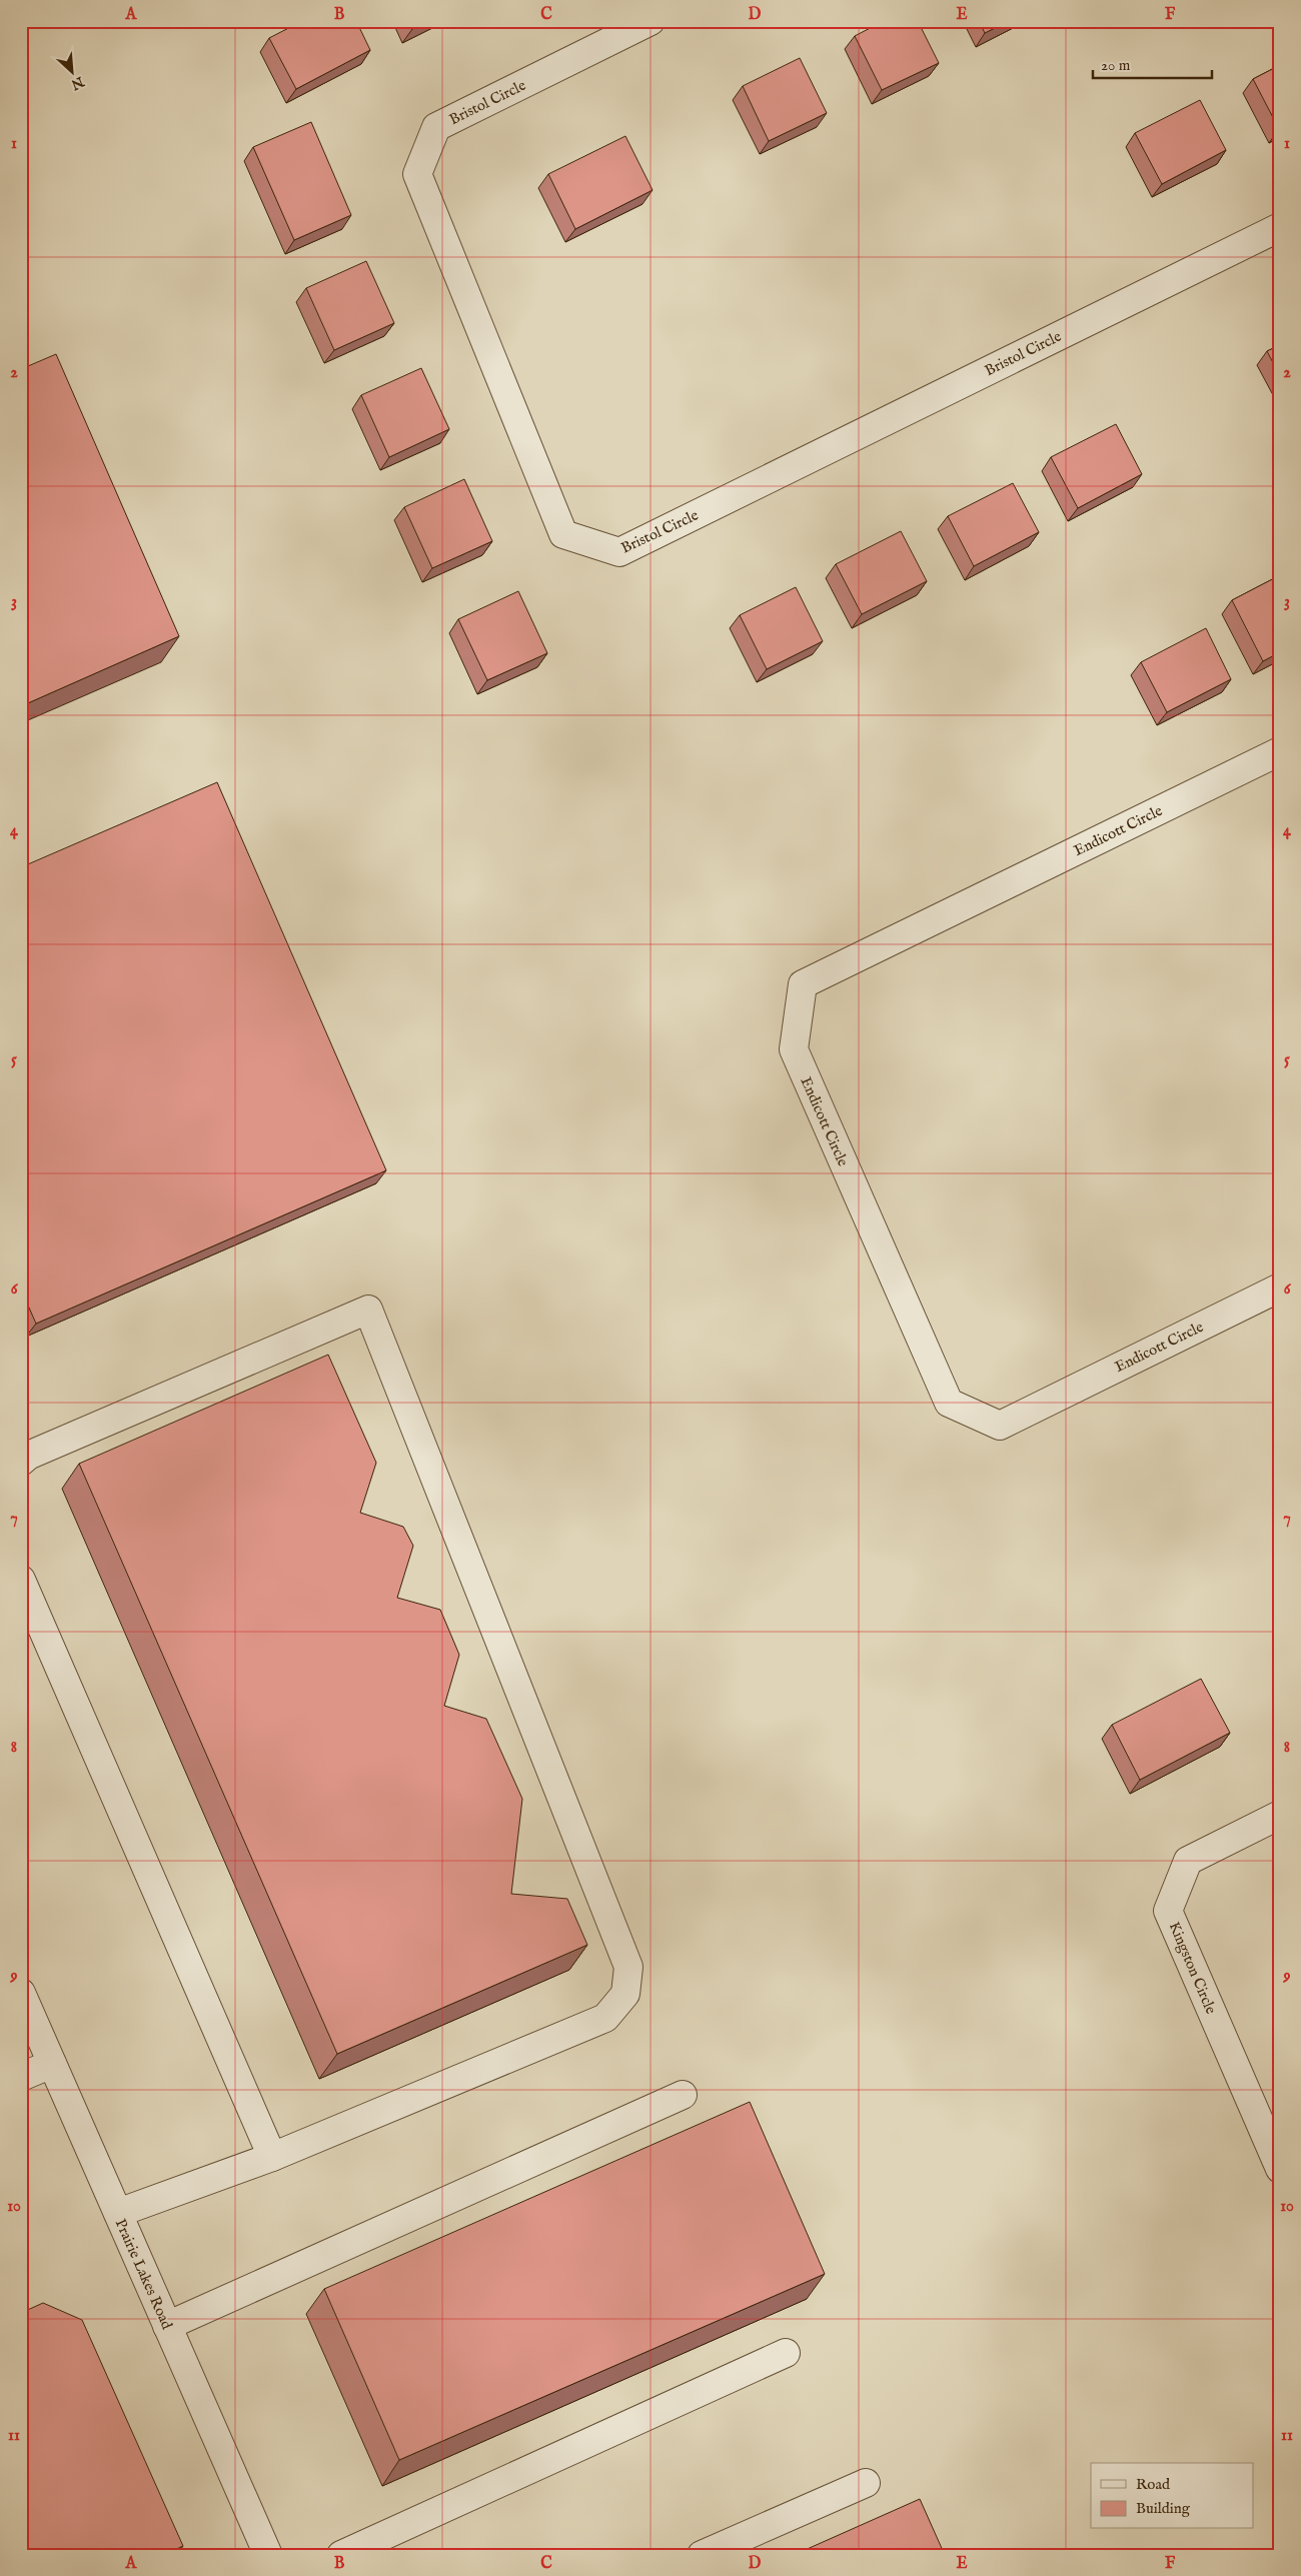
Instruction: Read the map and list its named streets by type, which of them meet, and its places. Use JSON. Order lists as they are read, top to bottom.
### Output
{
  "streets": {
    "street": [
      "Bristol Circle",
      "Endicott Circle",
      "Kingston Circle",
      "Prairie Lakes Road"
    ]
  },
  "legend": ["Road", "Building"],
  "scale_bar": "20 m",
  "north": "bottom right",
  "grid": {
    "columns": [
      "A",
      "B",
      "C",
      "D",
      "E",
      "F"
    ],
    "rows": [
      "1",
      "2",
      "3",
      "4",
      "5",
      "6",
      "7",
      "8",
      "9",
      "10",
      "11"
    ]
  }
}
